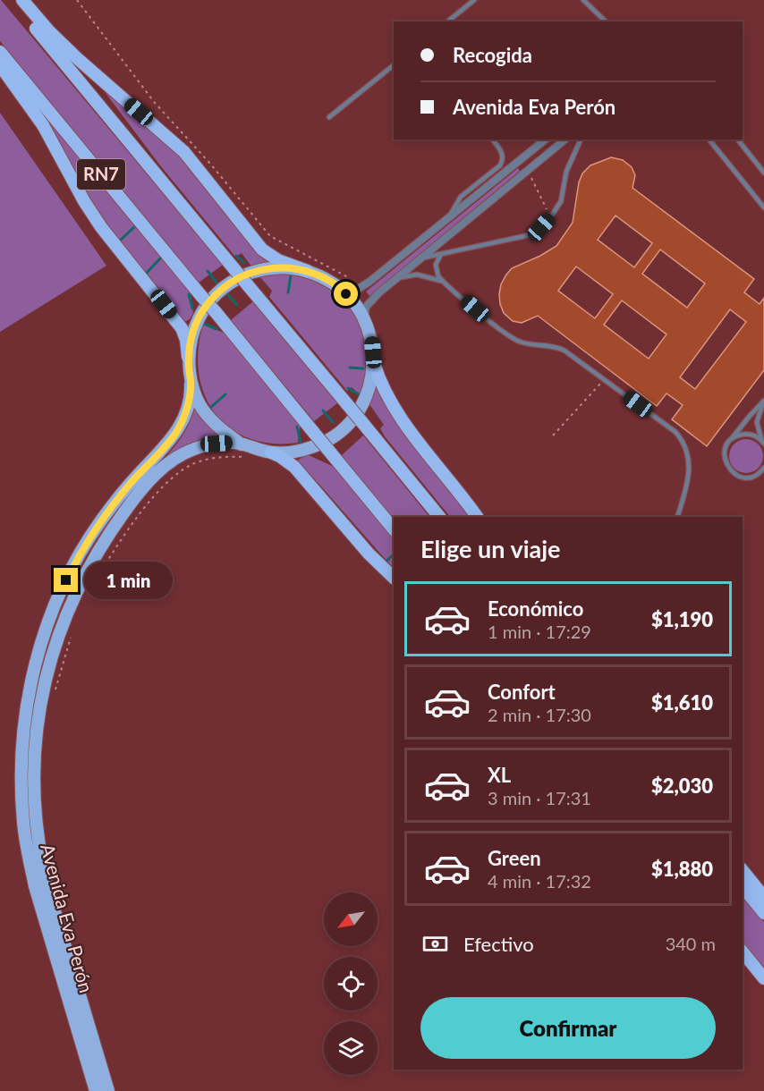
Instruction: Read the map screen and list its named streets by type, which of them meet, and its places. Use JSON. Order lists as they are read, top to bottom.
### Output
{
  "streets": {
    "highway": ["RN7"],
    "main road": ["Avenida Eva Perón"]
  },
  "north": "bottom left",
  "page": {
    "banner": ["Recogida", "Avenida Eva Perón"],
    "heading": "Elige un viaje",
    "bubble": "1 min",
    "list": [
      {
        "name": "Económico",
        "note": "1 min · 17:29",
        "value": "$1,190"
      },
      {
        "name": "Confort",
        "note": "2 min · 17:30",
        "value": "$1,610"
      },
      {
        "name": "XL",
        "note": "3 min · 17:31",
        "value": "$2,030"
      },
      {
        "name": "Green",
        "note": "4 min · 17:32",
        "value": "$1,880"
      }
    ],
    "pay": ["Efectivo", "340 m"],
    "buttons": "Confirmar"
  }
}
